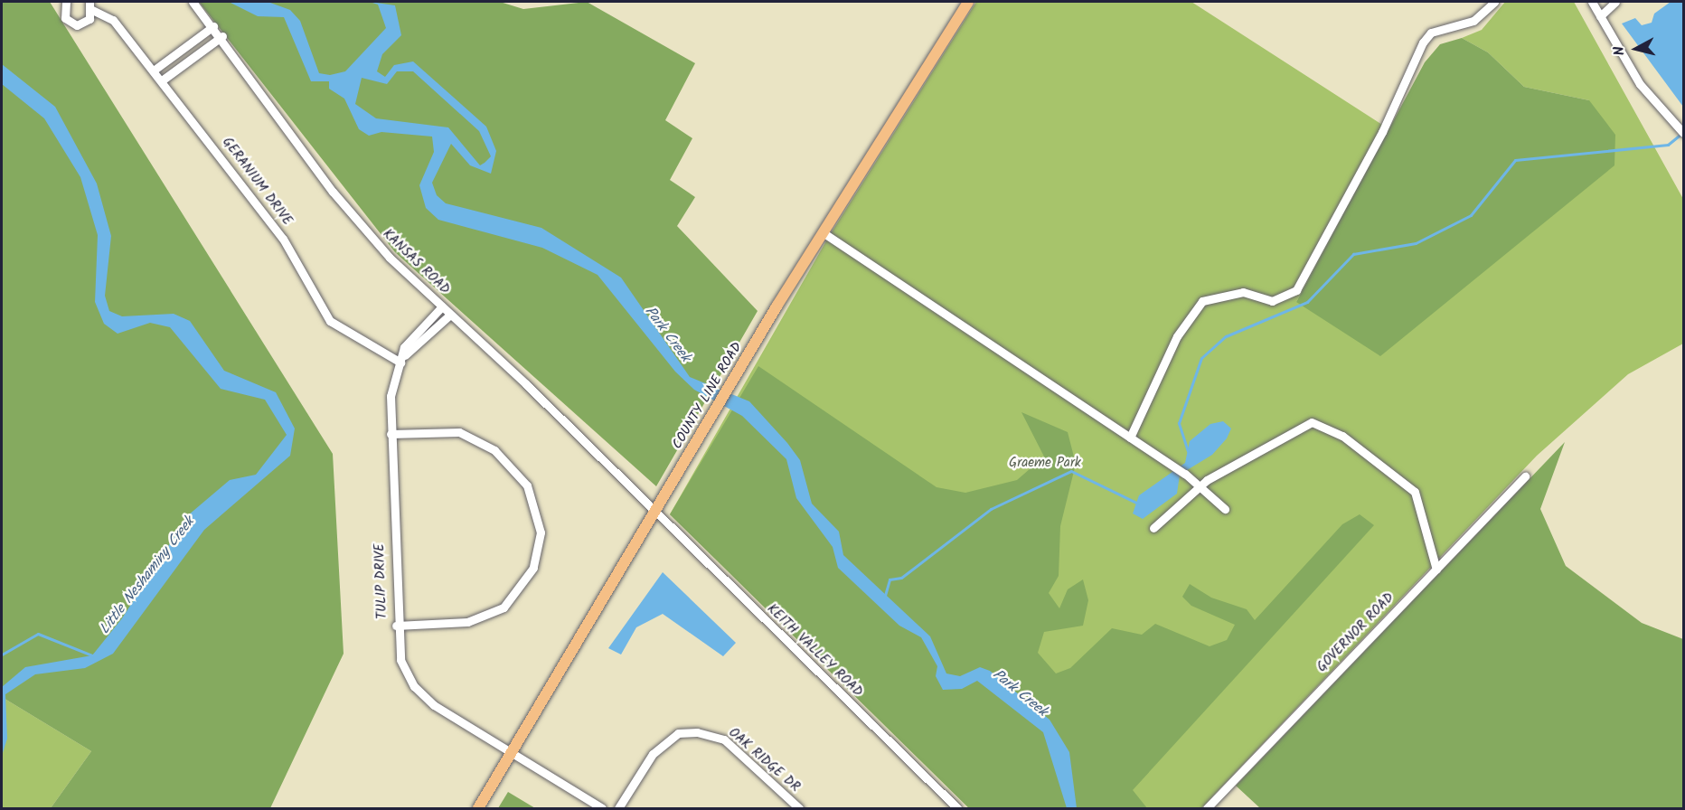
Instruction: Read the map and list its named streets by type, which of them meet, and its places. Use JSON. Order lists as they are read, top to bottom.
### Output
{
  "streets": {
    "main road": ["COUNTY LINE ROAD"],
    "street": [
      "GERANIUM DRIVE",
      "KANSAS ROAD",
      "TULIP DRIVE",
      "GOVERNOR ROAD",
      "KEITH VALLEY ROAD",
      "OAK RIDGE DR"
    ]
  },
  "crossings": [
    ["GERANIUM DRIVE", "TULIP DRIVE"],
    ["KANSAS ROAD", "COUNTY LINE ROAD"],
    ["KANSAS ROAD", "TULIP DRIVE"],
    ["KANSAS ROAD", "KEITH VALLEY ROAD"],
    ["COUNTY LINE ROAD", "TULIP DRIVE"],
    ["COUNTY LINE ROAD", "KEITH VALLEY ROAD"]
  ],
  "water": ["Park Creek", "Little Neshaminy Creek"],
  "parks": ["Graeme Park"],
  "north": "left"
}
